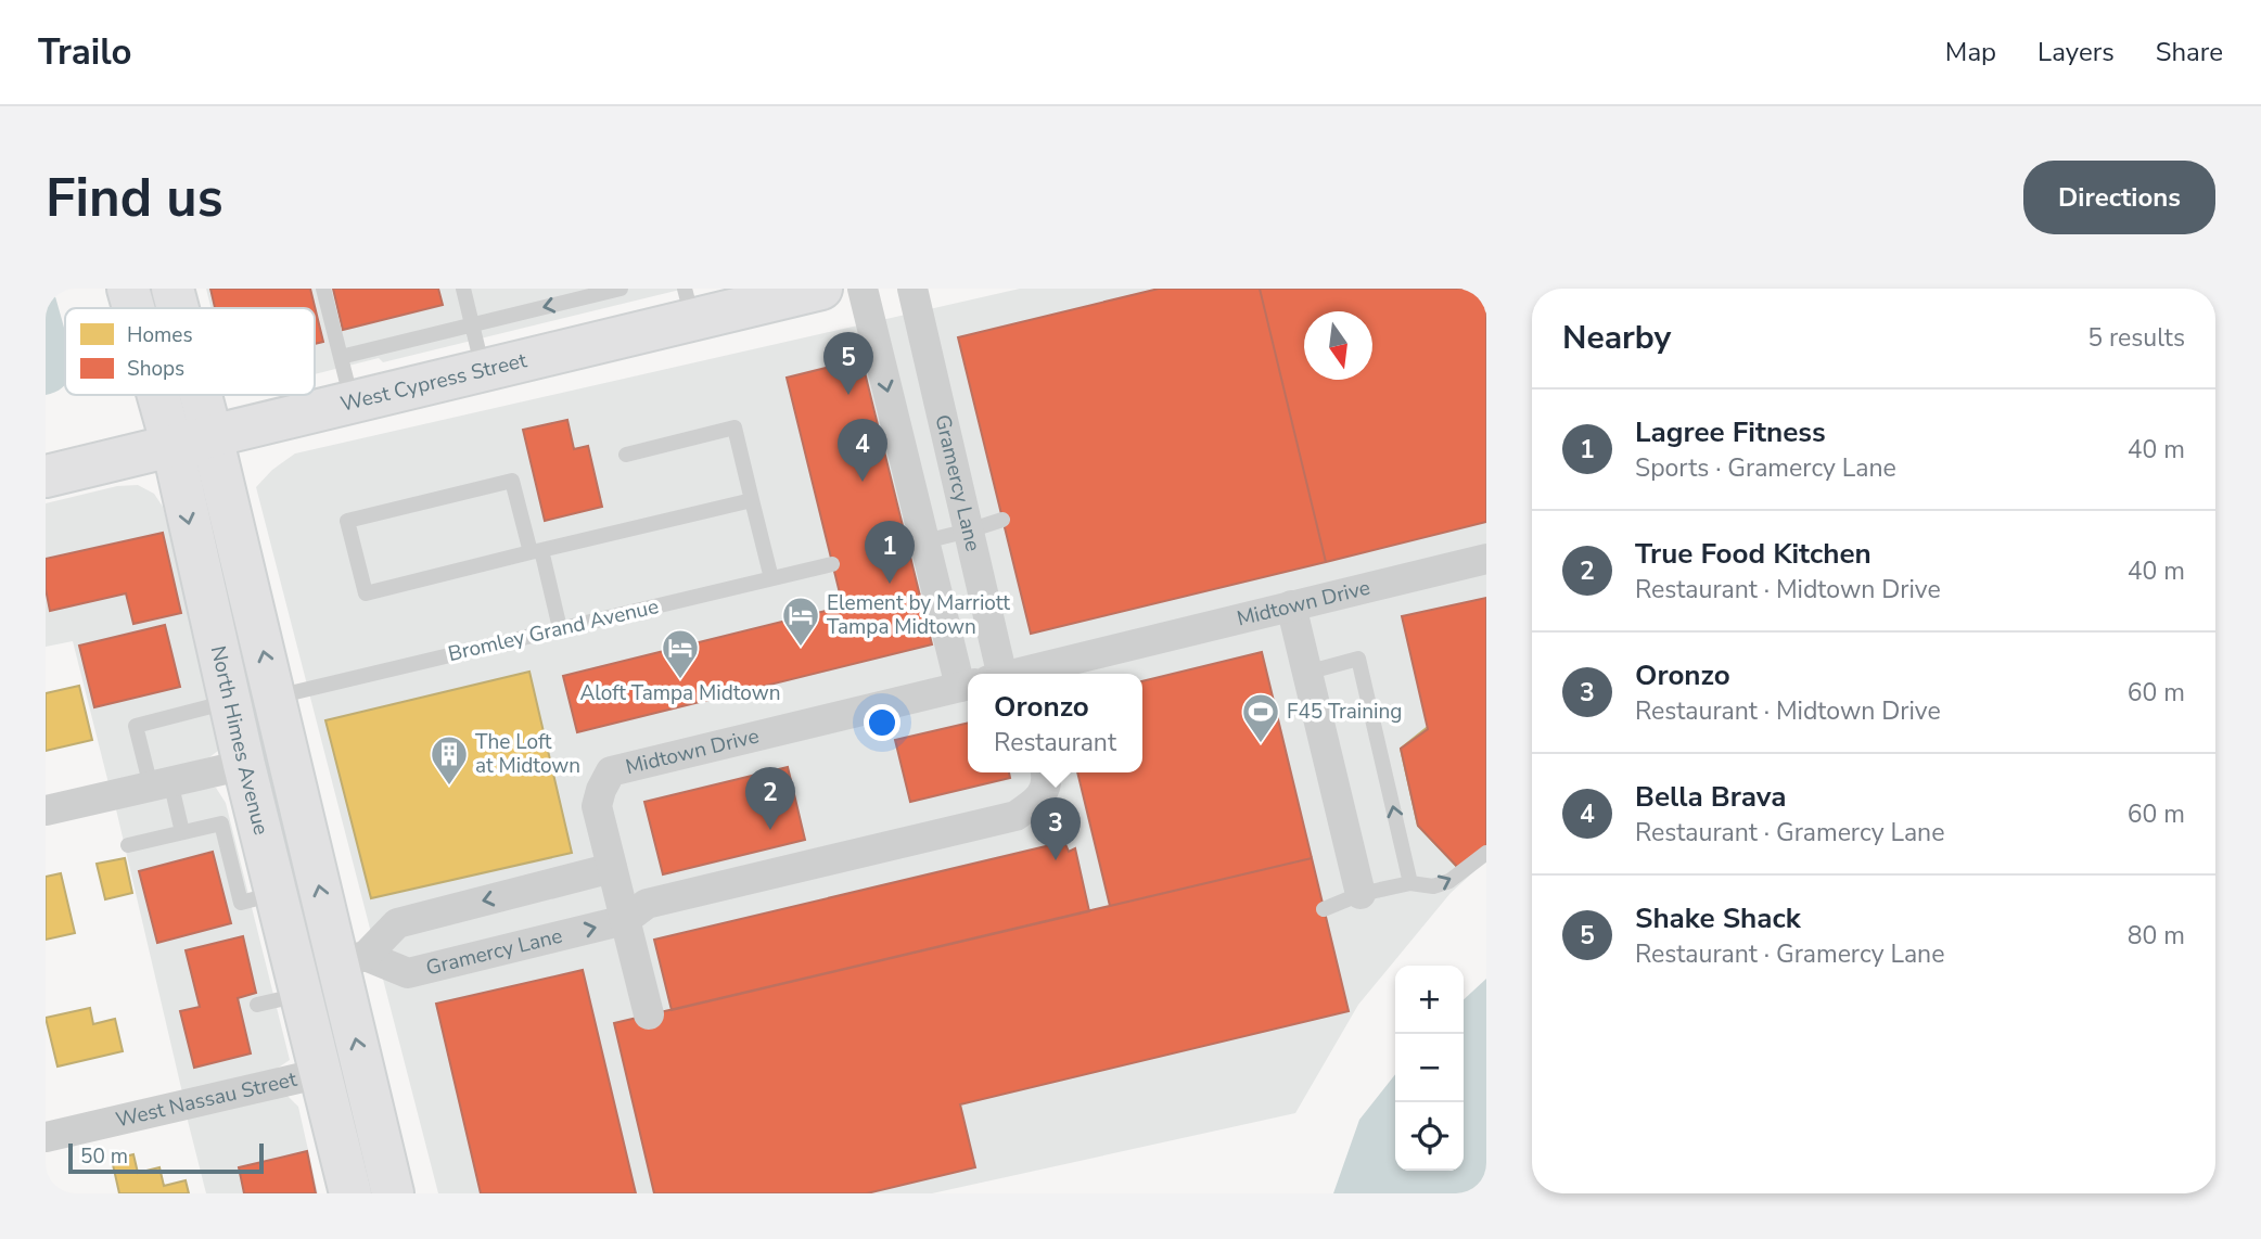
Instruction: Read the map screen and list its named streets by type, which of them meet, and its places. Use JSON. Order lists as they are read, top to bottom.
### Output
{
  "streets": {
    "street": [
      "West Cypress Street",
      "Gramercy Lane",
      "Midtown Drive",
      "North Himes Avenue",
      "West Nassau Street"
    ],
    "lane": ["Bromley Grand Avenue"]
  },
  "crossings": [
    ["West Cypress Street", "North Himes Avenue"],
    ["Gramercy Lane", "Midtown Drive"],
    ["Gramercy Lane", "North Himes Avenue"],
    ["Bromley Grand Avenue", "North Himes Avenue"],
    ["North Himes Avenue", "West Nassau Street"]
  ],
  "places": {
    "hotel": ["Element by Marriott Tampa Midtown", "Aloft Tampa Midtown"],
    "sports": ["F45 Training"],
    "building": ["The Loft at Midtown"]
  },
  "legend": ["Homes", "Shops"],
  "scale_bar": "50 m",
  "north": "bottom",
  "page": {
    "header": "Trailo",
    "nav": ["Map", "Layers", "Share"],
    "buttons": "Directions",
    "title": "Find us",
    "heading": ["Nearby", "5 results"],
    "pins": [
      "5",
      "4",
      "1",
      "2",
      "3"
    ],
    "list": [
      {
        "mark": "1",
        "name": "Lagree Fitness",
        "note": "Sports · Gramercy Lane",
        "value": "40 m"
      },
      {
        "mark": "2",
        "name": "True Food Kitchen",
        "note": "Restaurant · Midtown Drive",
        "value": "40 m"
      },
      {
        "mark": "3",
        "name": "Oronzo",
        "note": "Restaurant · Midtown Drive",
        "value": "60 m"
      },
      {
        "mark": "4",
        "name": "Bella Brava",
        "note": "Restaurant · Gramercy Lane",
        "value": "60 m"
      },
      {
        "mark": "5",
        "name": "Shake Shack",
        "note": "Restaurant · Gramercy Lane",
        "value": "80 m"
      }
    ],
    "popup": ["Oronzo", "Restaurant"],
    "map_buttons": ["+", "−"],
    "scale": "50 m"
  }
}
